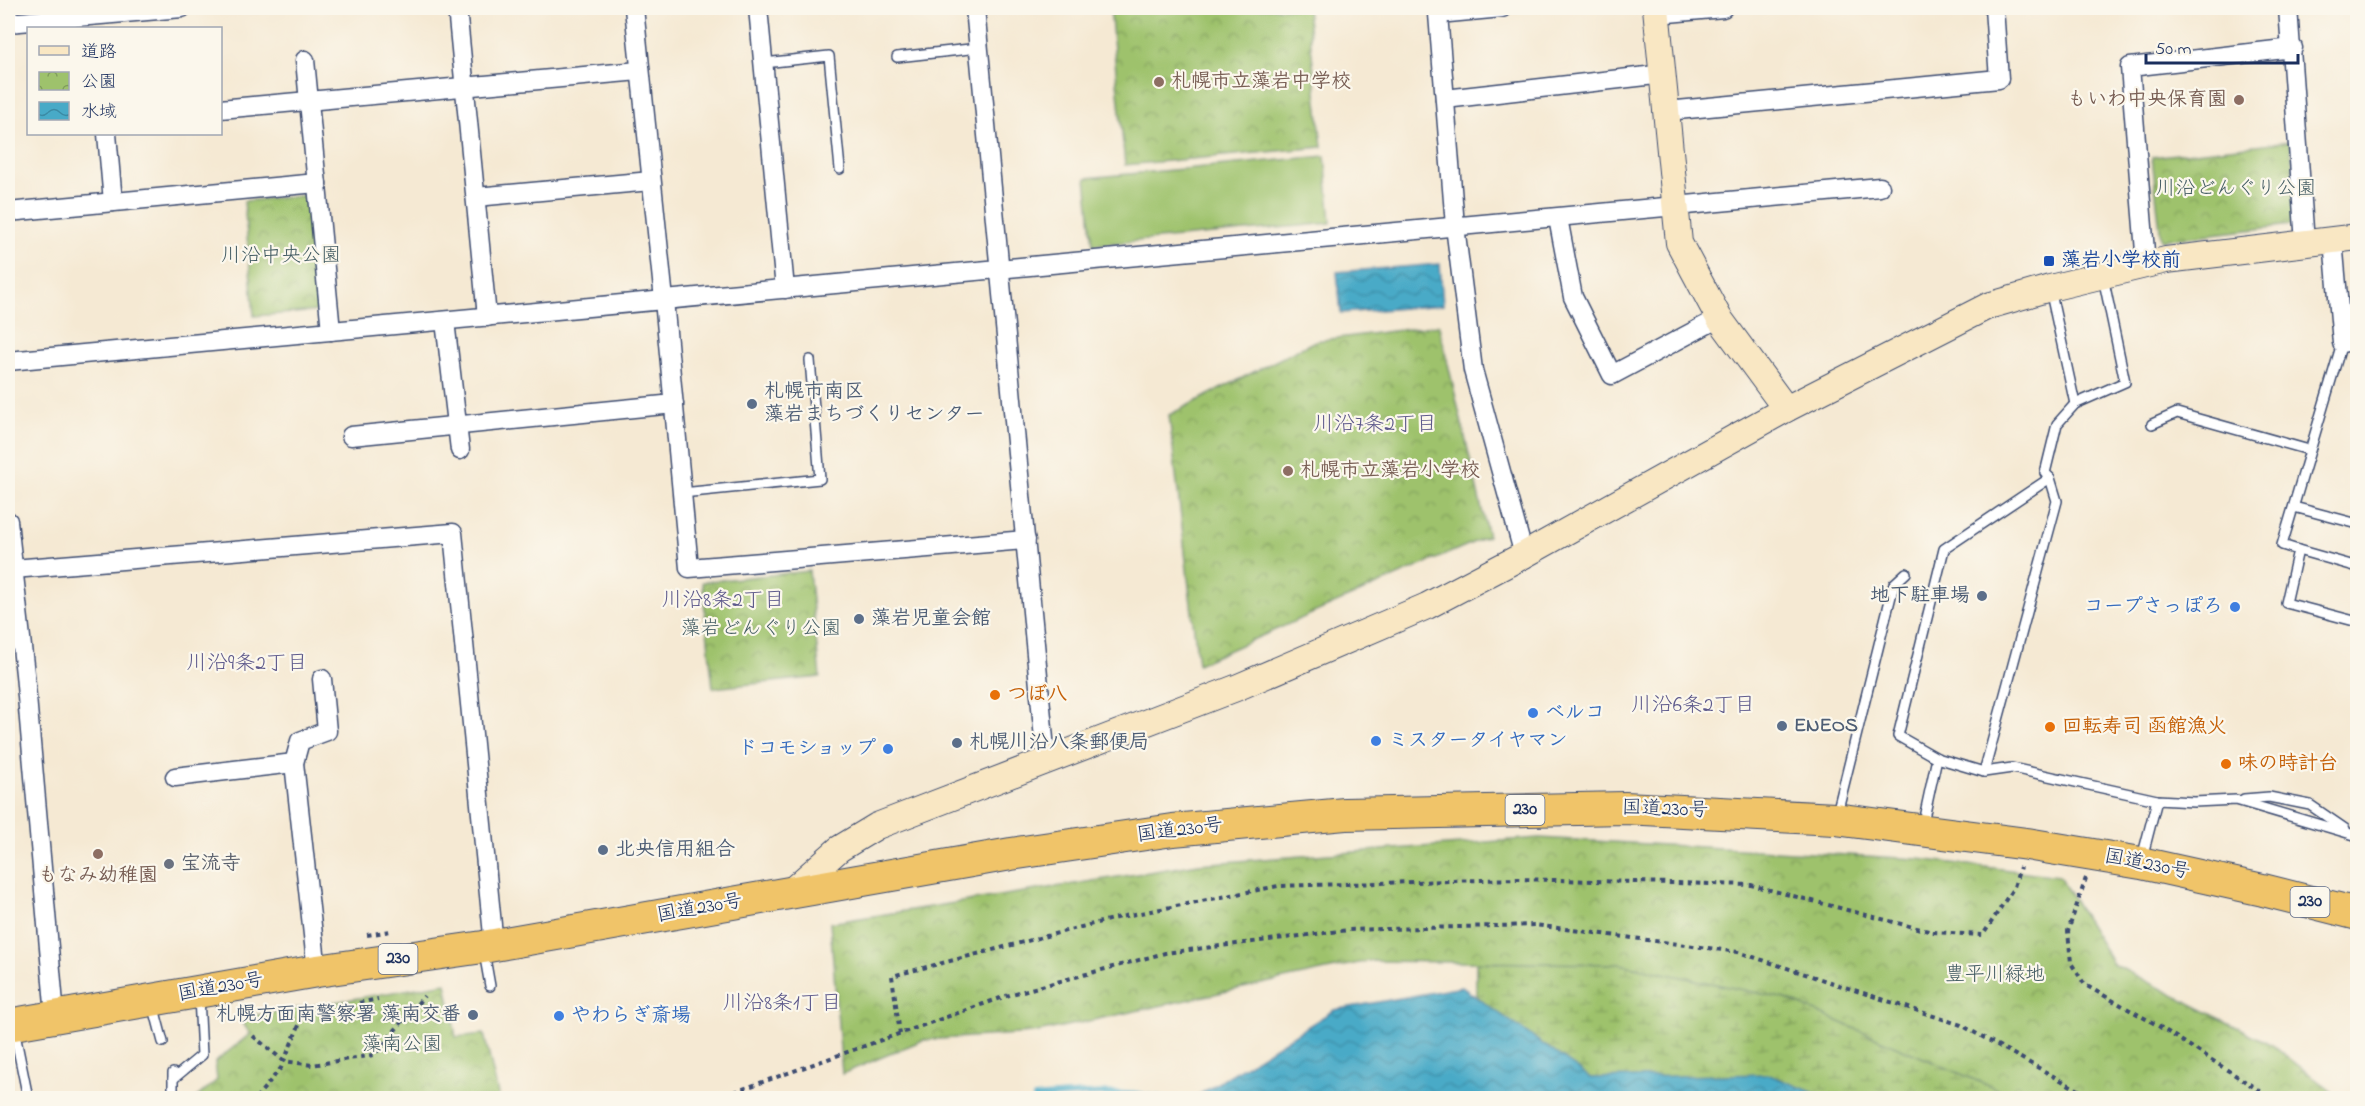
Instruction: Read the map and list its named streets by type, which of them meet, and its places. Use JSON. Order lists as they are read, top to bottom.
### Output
{
  "streets": {
    "highway": ["230", "国道230号"]
  },
  "districts": [
    "川沿7条2丁目",
    "川沿8条2丁目",
    "川沿9条2丁目",
    "川沿6条2丁目",
    "川沿8条1丁目"
  ],
  "parks": [
    "川沿どんぐり公園",
    "川沿中央公園",
    "藻岩どんぐり公園",
    "豊平川緑地",
    "藻南公園"
  ],
  "places": {
    "other": [
      "札幌市立藻岩中学校",
      "もいわ中央保育園",
      "札幌市南区 藻岩まちづくりセンター",
      "札幌市立藻岩小学校",
      "地下駐車場",
      "コープさっぽろ",
      "藻岩児童会館",
      "つぼ八",
      "ベルコ",
      "ENEOS",
      "回転寿司 函館漁火",
      "ミスタータイヤマン",
      "札幌川沿八条郵便局",
      "ドコモショップ",
      "味の時計台",
      "北央信用組合",
      "もなみ幼稚園",
      "宝流寺",
      "札幌方面南警察署 藻南交番",
      "やわらぎ斎場"
    ],
    "transit": ["藻岩小学校前"]
  },
  "legend": ["道路", "公園", "水域"],
  "scale_bar": "50 m"
}
